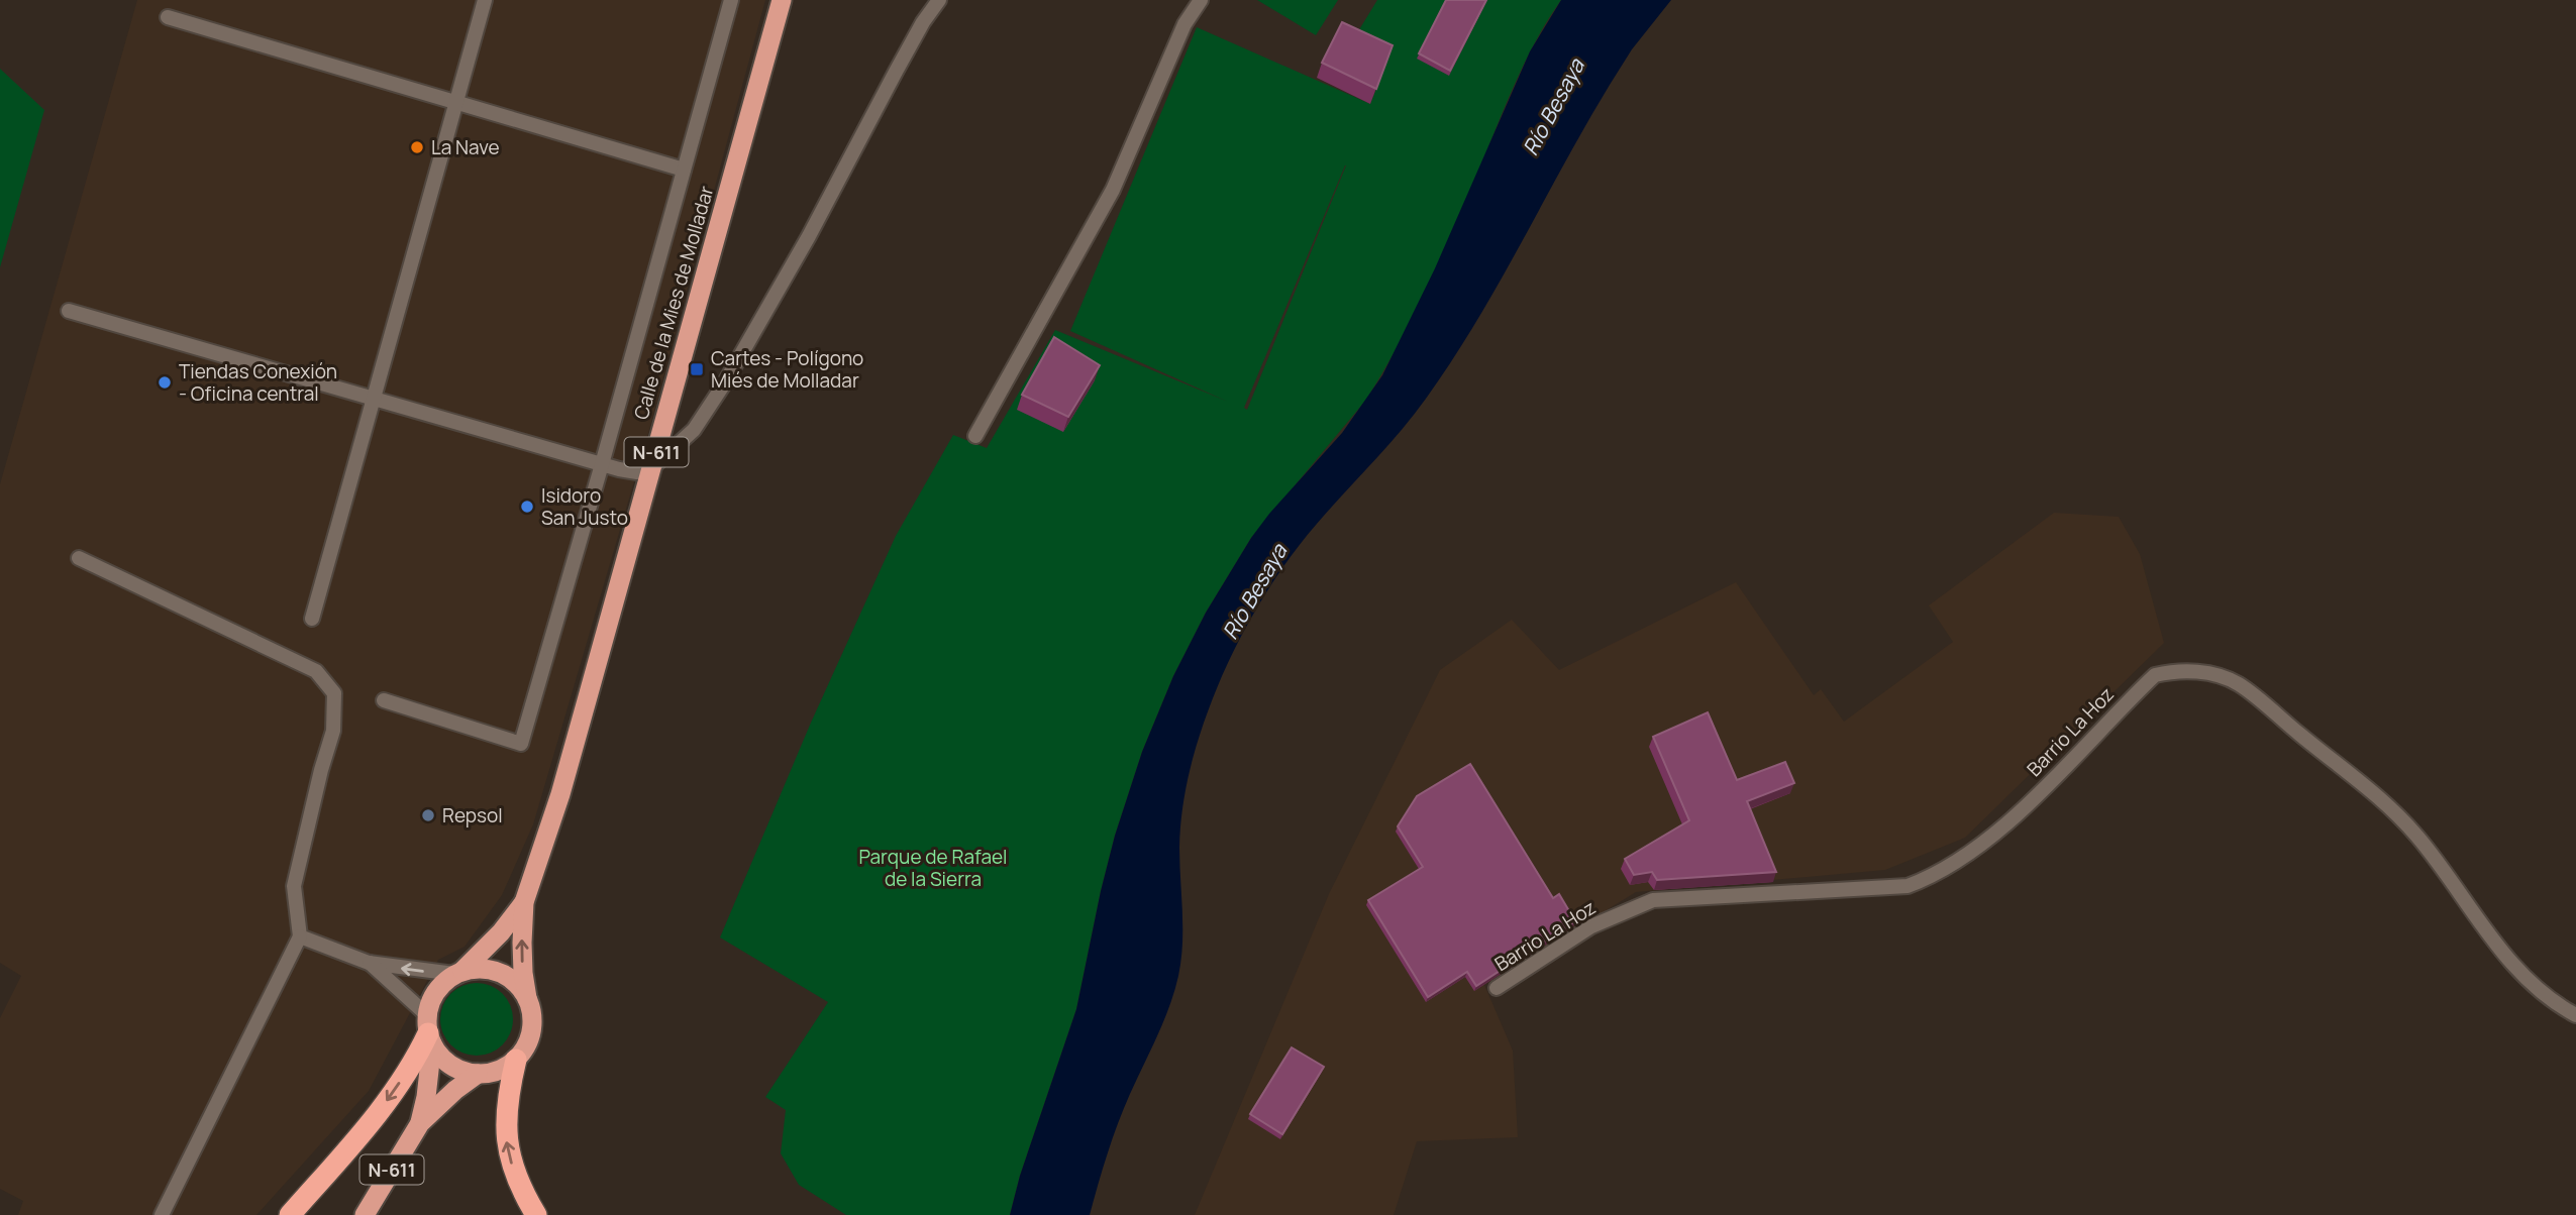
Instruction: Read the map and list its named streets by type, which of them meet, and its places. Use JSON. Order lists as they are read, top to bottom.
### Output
{
  "streets": {
    "highway": ["Calle de la Mies de Molladar", "N-611"],
    "street": ["Barrio La Hoz"]
  },
  "crossings": [
    ["Calle de la Mies de Molladar", "N-611"]
  ],
  "water": ["Río Besaya"],
  "parks": ["Parque de Rafael de la Sierra"],
  "places": {
    "other": [
      "La Nave",
      "Tiendas Conexión - Oficina central",
      "Isidoro San Justo",
      "Repsol"
    ],
    "transit": ["Cartes - Polígono Miés de Molladar"]
  }
}
